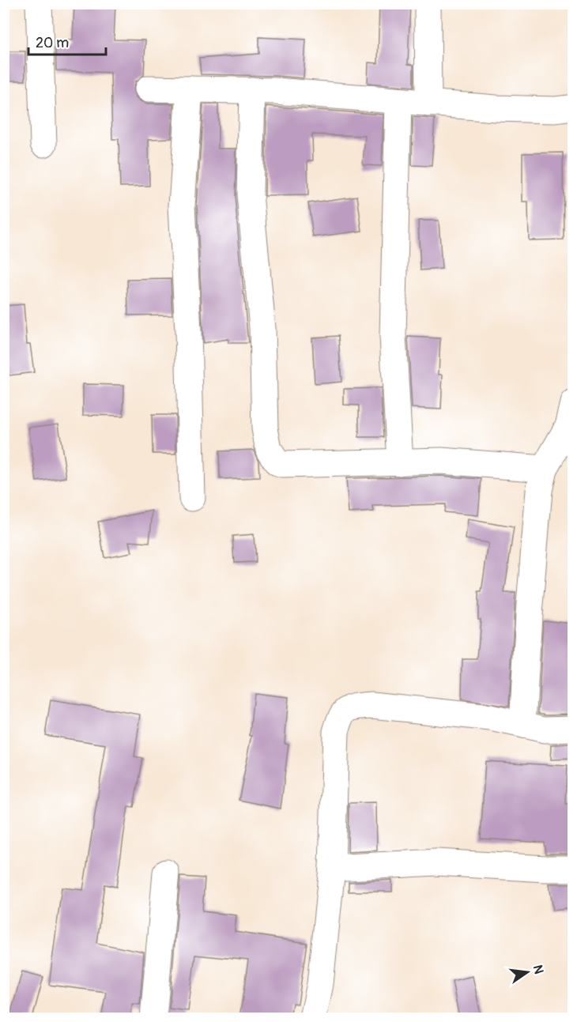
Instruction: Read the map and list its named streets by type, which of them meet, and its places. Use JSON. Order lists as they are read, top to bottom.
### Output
{
  "scale_bar": "20 m",
  "north": "right"
}
